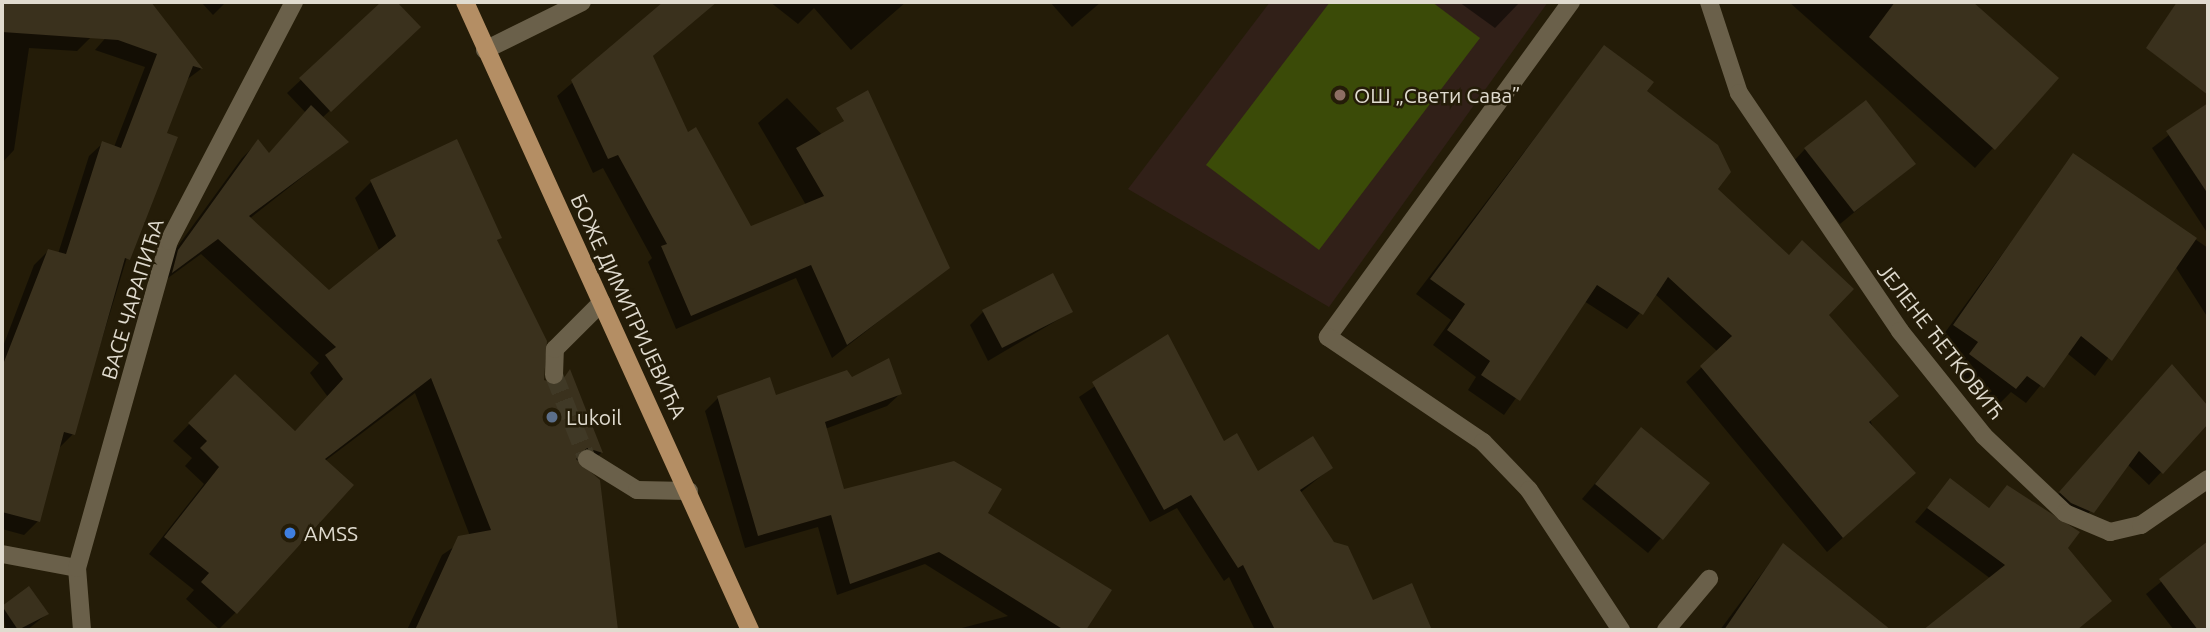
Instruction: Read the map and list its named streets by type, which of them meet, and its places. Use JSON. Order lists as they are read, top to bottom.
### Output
{
  "streets": {
    "main road": ["БОЖЕ ДИМИТРИЈЕВИЋА"],
    "street": ["ВАСЕ ЧАРАПИЋА", "ЈЕЛЕНЕ ЋЕТКОВИЋ"]
  },
  "places": ["ОШ „Свети Сава”", "Lukoil", "AMSS"]
}
